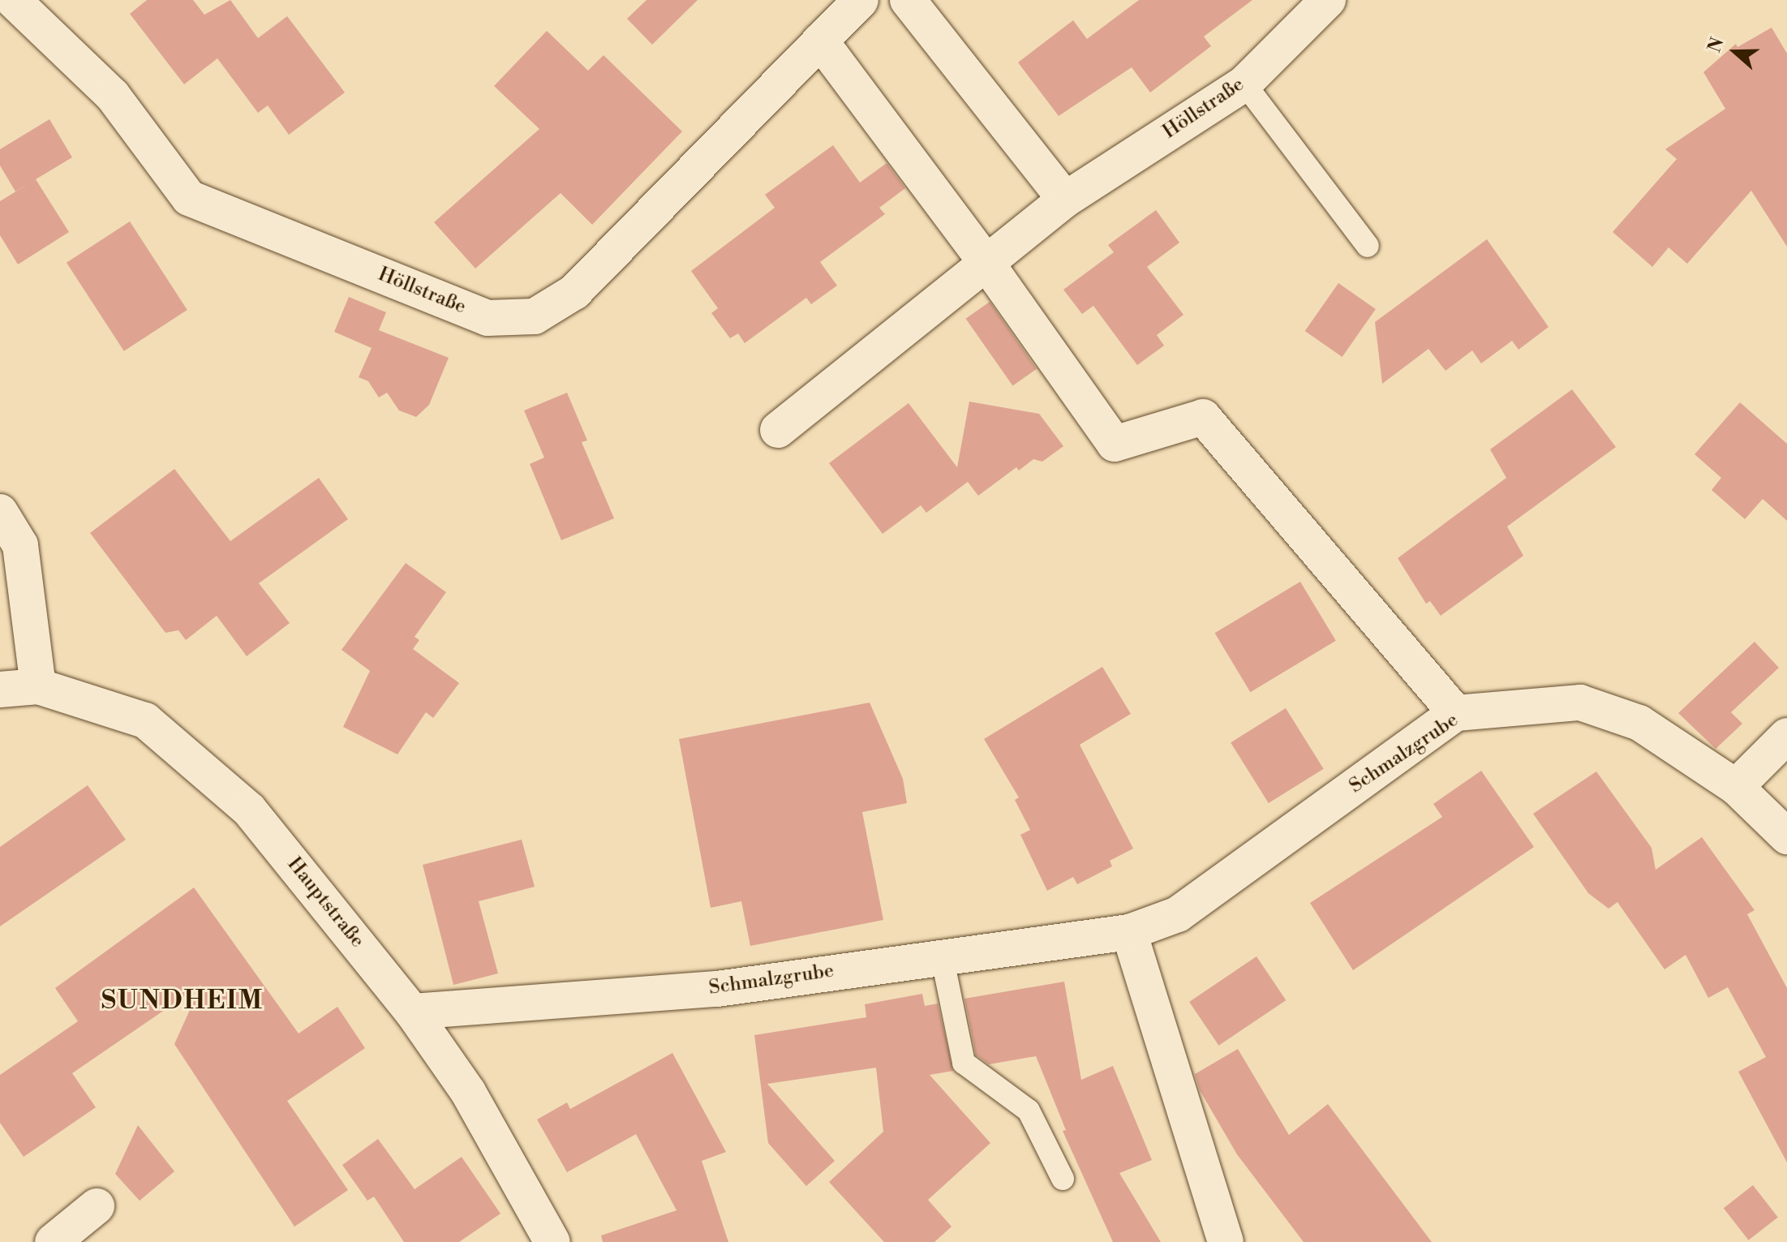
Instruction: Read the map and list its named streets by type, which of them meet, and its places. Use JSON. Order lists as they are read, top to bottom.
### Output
{
  "streets": {
    "street": ["Höllstraße", "Schmalzgrube", "Hauptstraße"]
  },
  "crossings": [
    ["Schmalzgrube", "Hauptstraße"]
  ],
  "districts": ["SUNDHEIM"],
  "north": "left"
}
